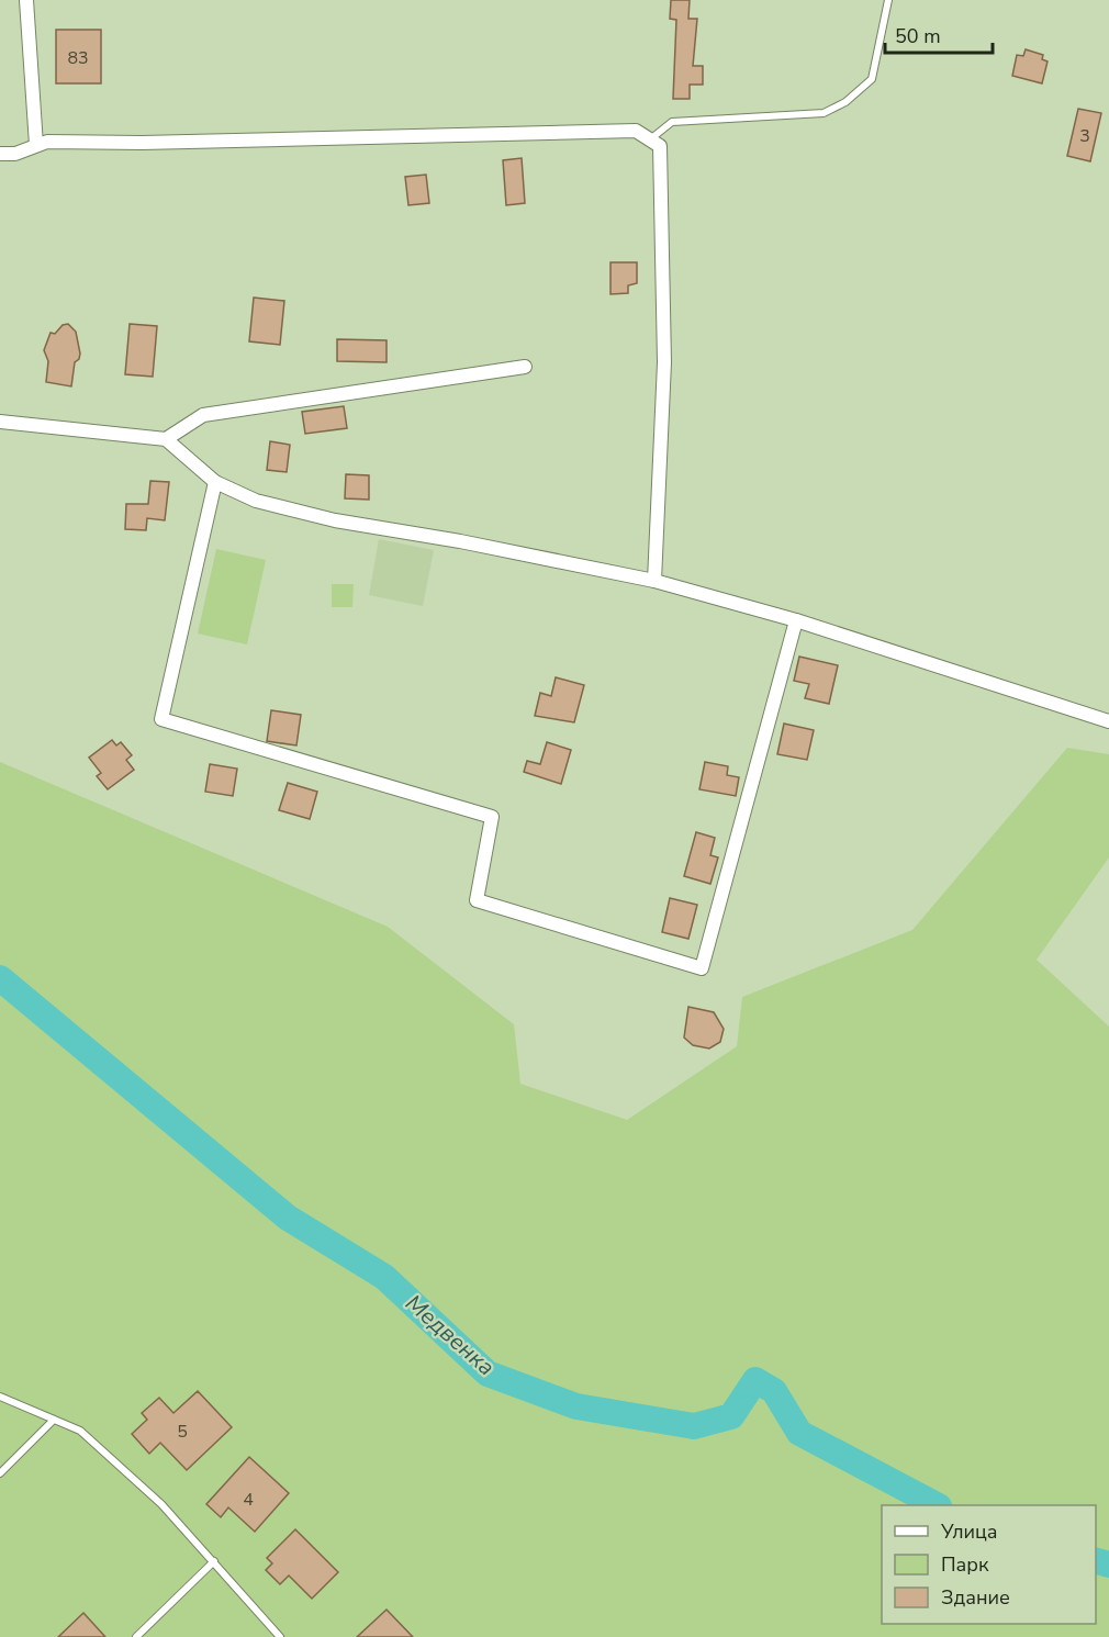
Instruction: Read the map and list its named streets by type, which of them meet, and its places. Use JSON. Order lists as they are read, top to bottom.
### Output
{
  "water": ["Медвенка"],
  "house_numbers": [
    "83",
    "3",
    "5",
    "4"
  ],
  "legend": ["Улица", "Парк", "Здание"],
  "scale_bar": "50 m"
}
